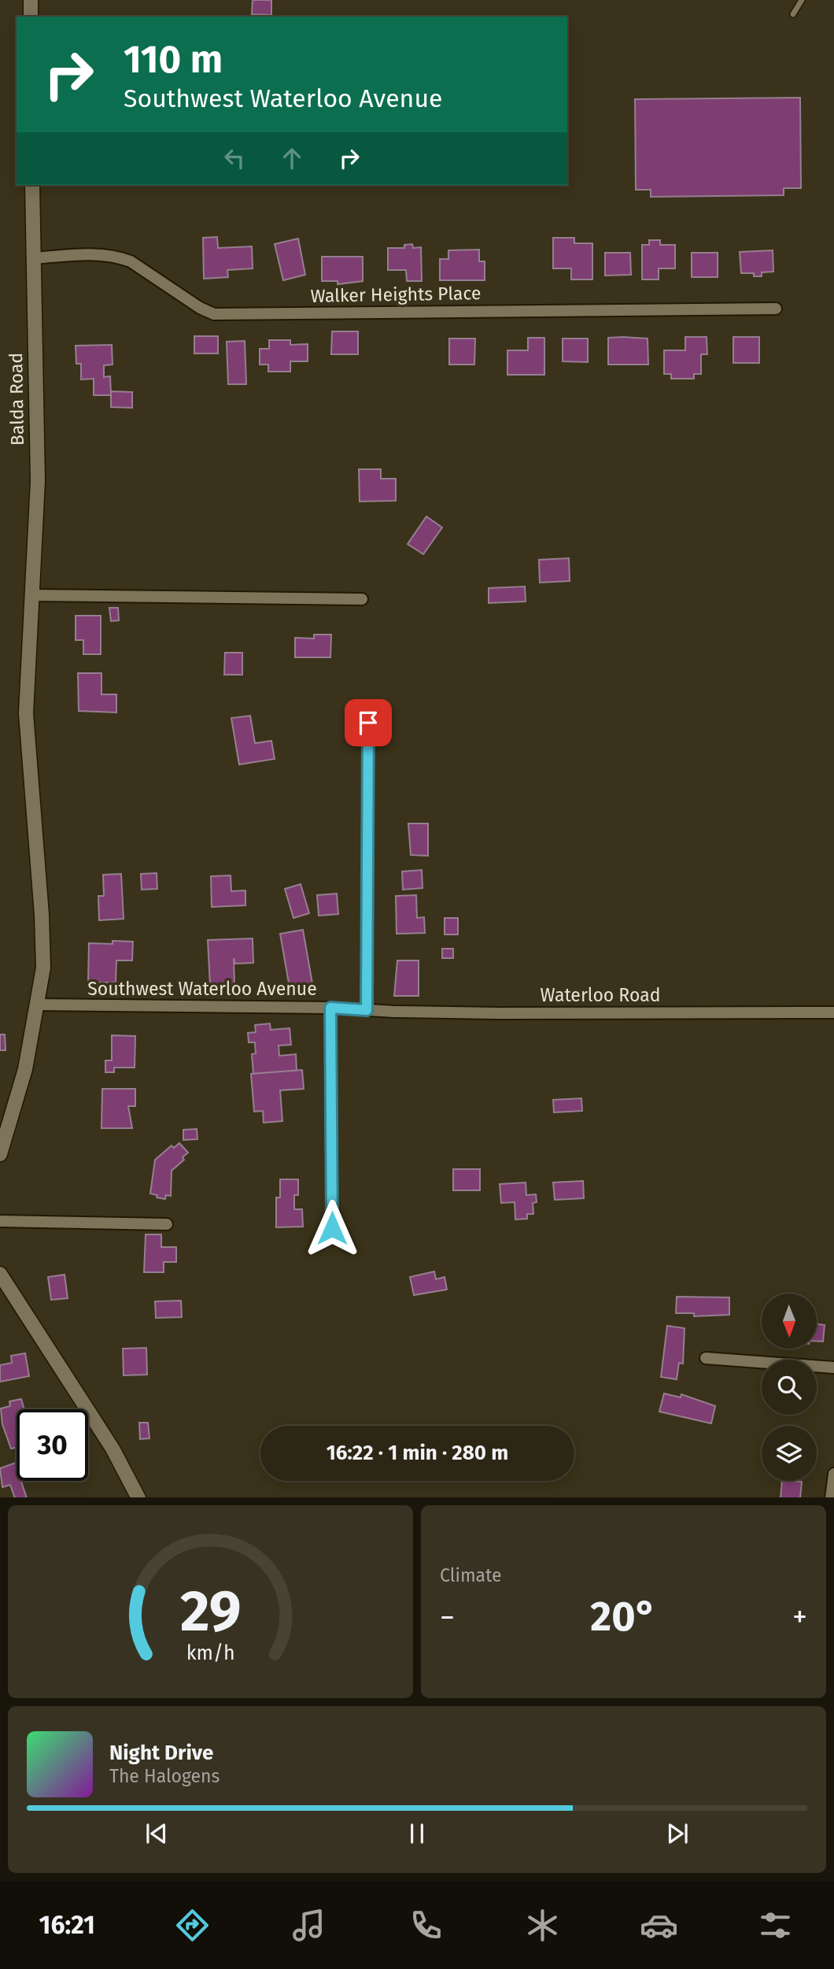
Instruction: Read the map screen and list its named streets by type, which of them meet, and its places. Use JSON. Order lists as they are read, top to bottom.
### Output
{
  "streets": {
    "street": [
      "Walker Heights Place",
      "Balda Road",
      "Southwest Waterloo Avenue",
      "Waterloo Road"
    ]
  },
  "crossings": [
    ["Walker Heights Place", "Balda Road"],
    ["Balda Road", "Southwest Waterloo Avenue"],
    ["Southwest Waterloo Avenue", "Waterloo Road"]
  ],
  "north": "bottom",
  "page": {
    "turn": ["110 m", "Southwest Waterloo Avenue"],
    "limit": "30",
    "trip": "16:22 · 1 min · 280 m",
    "tile": "Climate",
    "heat": ["−", "20°", "+"],
    "song": ["Night Drive", "The Halogens"],
    "tabs": "16:21",
    "gauge": ["29", "km/h"]
  }
}
